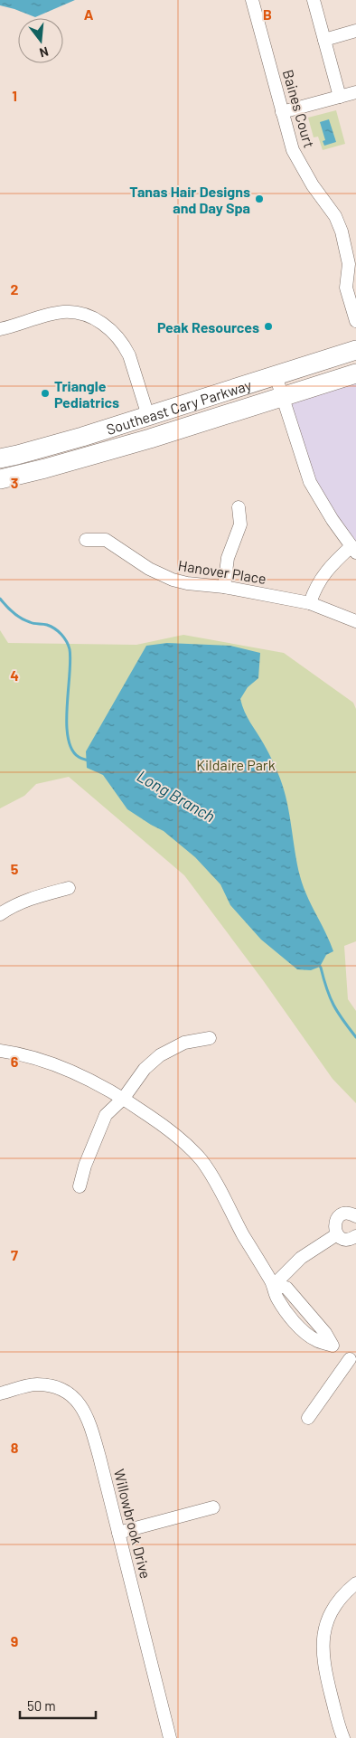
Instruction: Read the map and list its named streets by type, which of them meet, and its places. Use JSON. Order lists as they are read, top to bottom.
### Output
{
  "streets": {
    "main road": ["Southeast Cary Parkway"],
    "street": ["Baines Court", "Hanover Place", "Willowbrook Drive"]
  },
  "water": ["Long Branch"],
  "parks": ["Kildaire Park"],
  "places": ["Tanas Hair Designs and Day Spa", "Peak Resources", "Triangle Pediatrics"],
  "scale_bar": "50 m",
  "north": "bottom",
  "grid": {
    "columns": ["A", "B"],
    "rows": [
      "1",
      "2",
      "3",
      "4",
      "5",
      "6",
      "7",
      "8",
      "9"
    ]
  }
}
